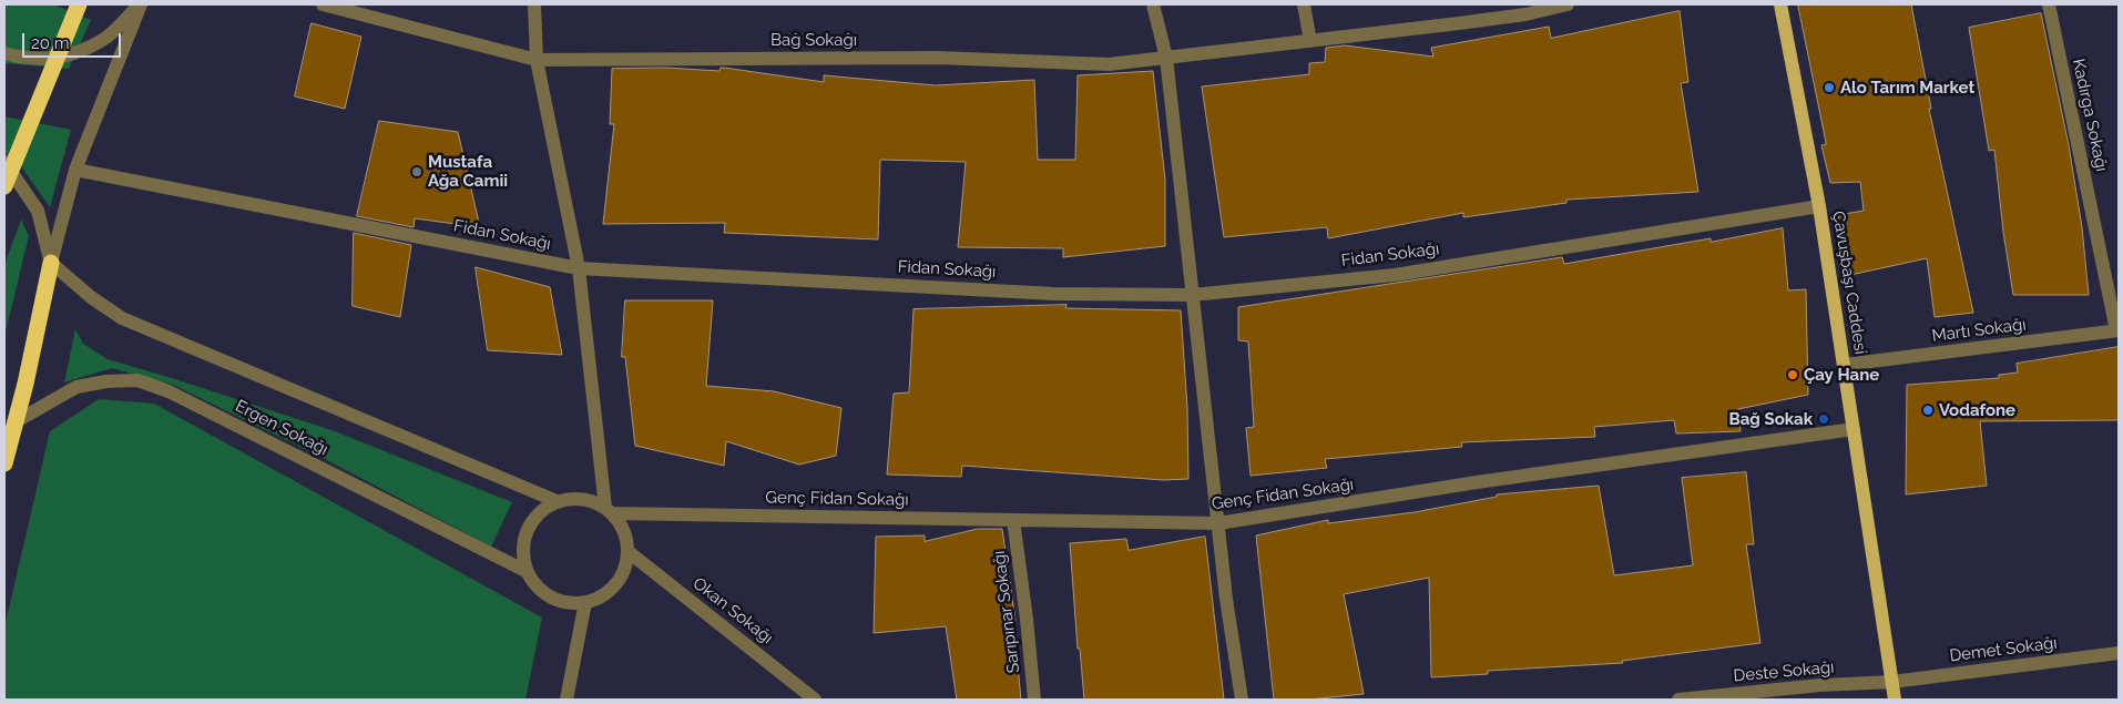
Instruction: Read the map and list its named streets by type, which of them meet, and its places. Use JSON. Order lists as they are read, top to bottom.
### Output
{
  "streets": {
    "main road": ["Çavuşbaşı Caddesi"],
    "street": [
      "Bağ Sokağı",
      "Kadırga Sokağı",
      "Fidan Sokağı",
      "Martı Sokağı",
      "Ergen Sokağı",
      "Genç Fidan Sokağı",
      "Okan Sokağı",
      "Sarıpınar Sokağı",
      "Demet Sokağı",
      "Deste Sokağı"
    ]
  },
  "crossings": [
    ["Kadırga Sokağı", "Martı Sokağı"],
    ["Fidan Sokağı", "Çavuşbaşı Caddesi"],
    ["Çavuşbaşı Caddesi", "Martı Sokağı"],
    ["Çavuşbaşı Caddesi", "Genç Fidan Sokağı"],
    ["Çavuşbaşı Caddesi", "Demet Sokağı"],
    ["Çavuşbaşı Caddesi", "Deste Sokağı"],
    ["Ergen Sokağı", "Genç Fidan Sokağı"],
    ["Ergen Sokağı", "Okan Sokağı"],
    ["Genç Fidan Sokağı", "Okan Sokağı"],
    ["Genç Fidan Sokağı", "Sarıpınar Sokağı"],
    ["Demet Sokağı", "Deste Sokağı"]
  ],
  "places": [
    "Alo Tarım Market",
    "Mustafa Ağa Camii",
    "Çay Hane",
    "Vodafone",
    "Bağ Sokak"
  ],
  "scale_bar": "20 m"
}
